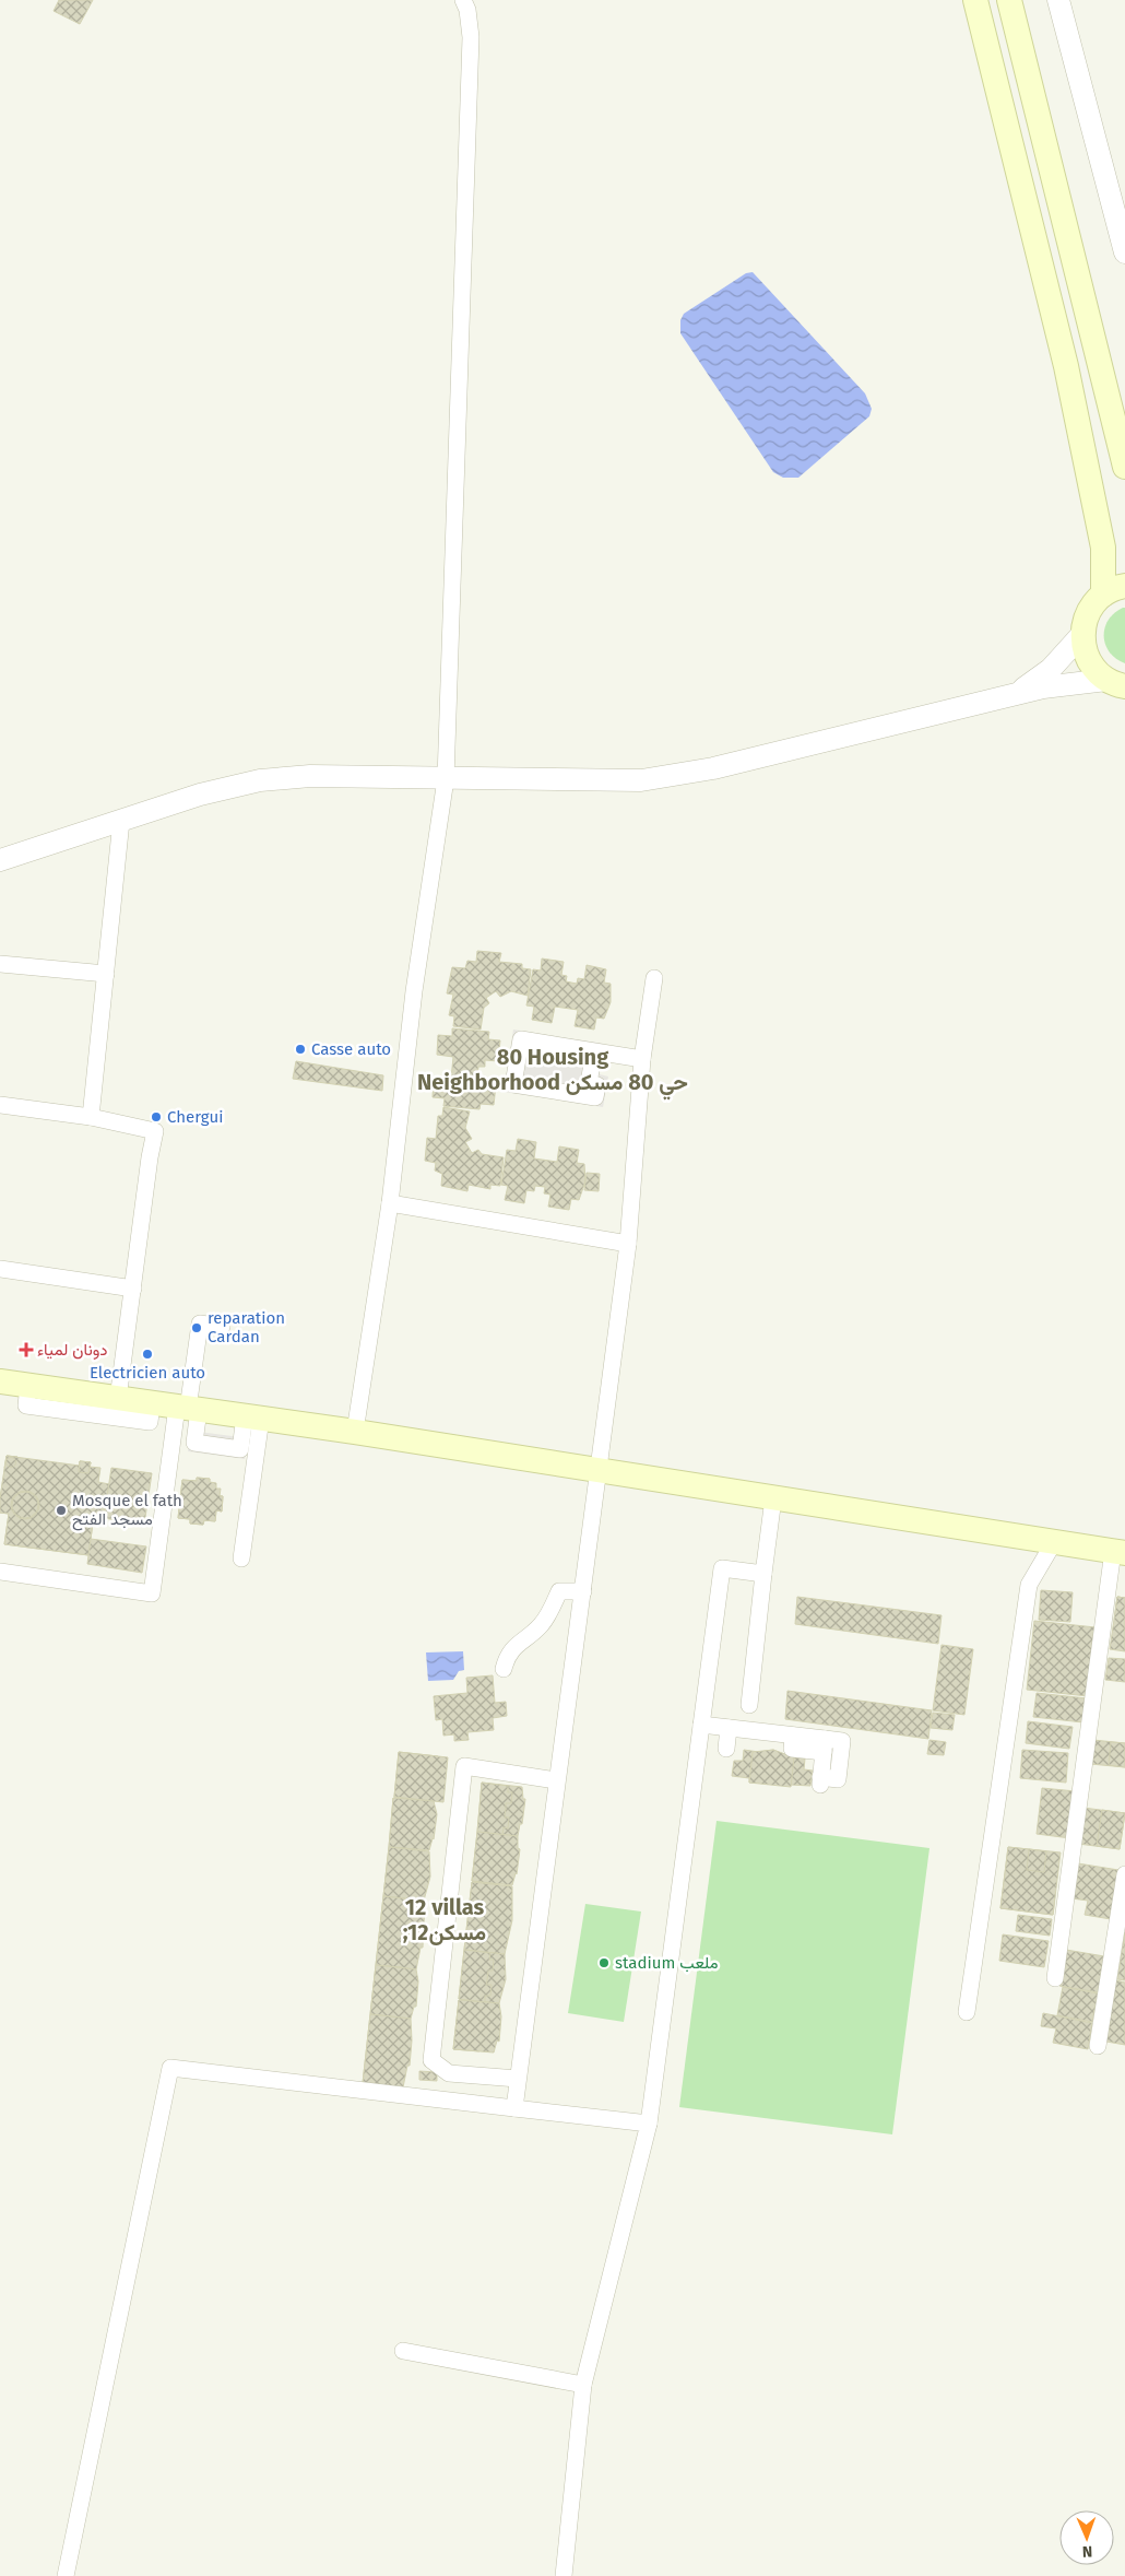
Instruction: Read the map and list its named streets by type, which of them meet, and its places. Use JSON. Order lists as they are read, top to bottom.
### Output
{
  "districts": ["80 Housing Neighborhood حي 80 مسكن", "12 villas ;12مسكن"],
  "places": {
    "other": [
      "Casse auto",
      "Chergui",
      "reparation Cardan",
      "Electricien auto",
      "Mosque el fath مسجد الفتح",
      "stadium ملعب"
    ],
    "health": ["دونان لمياء"]
  },
  "north": "bottom"
}
